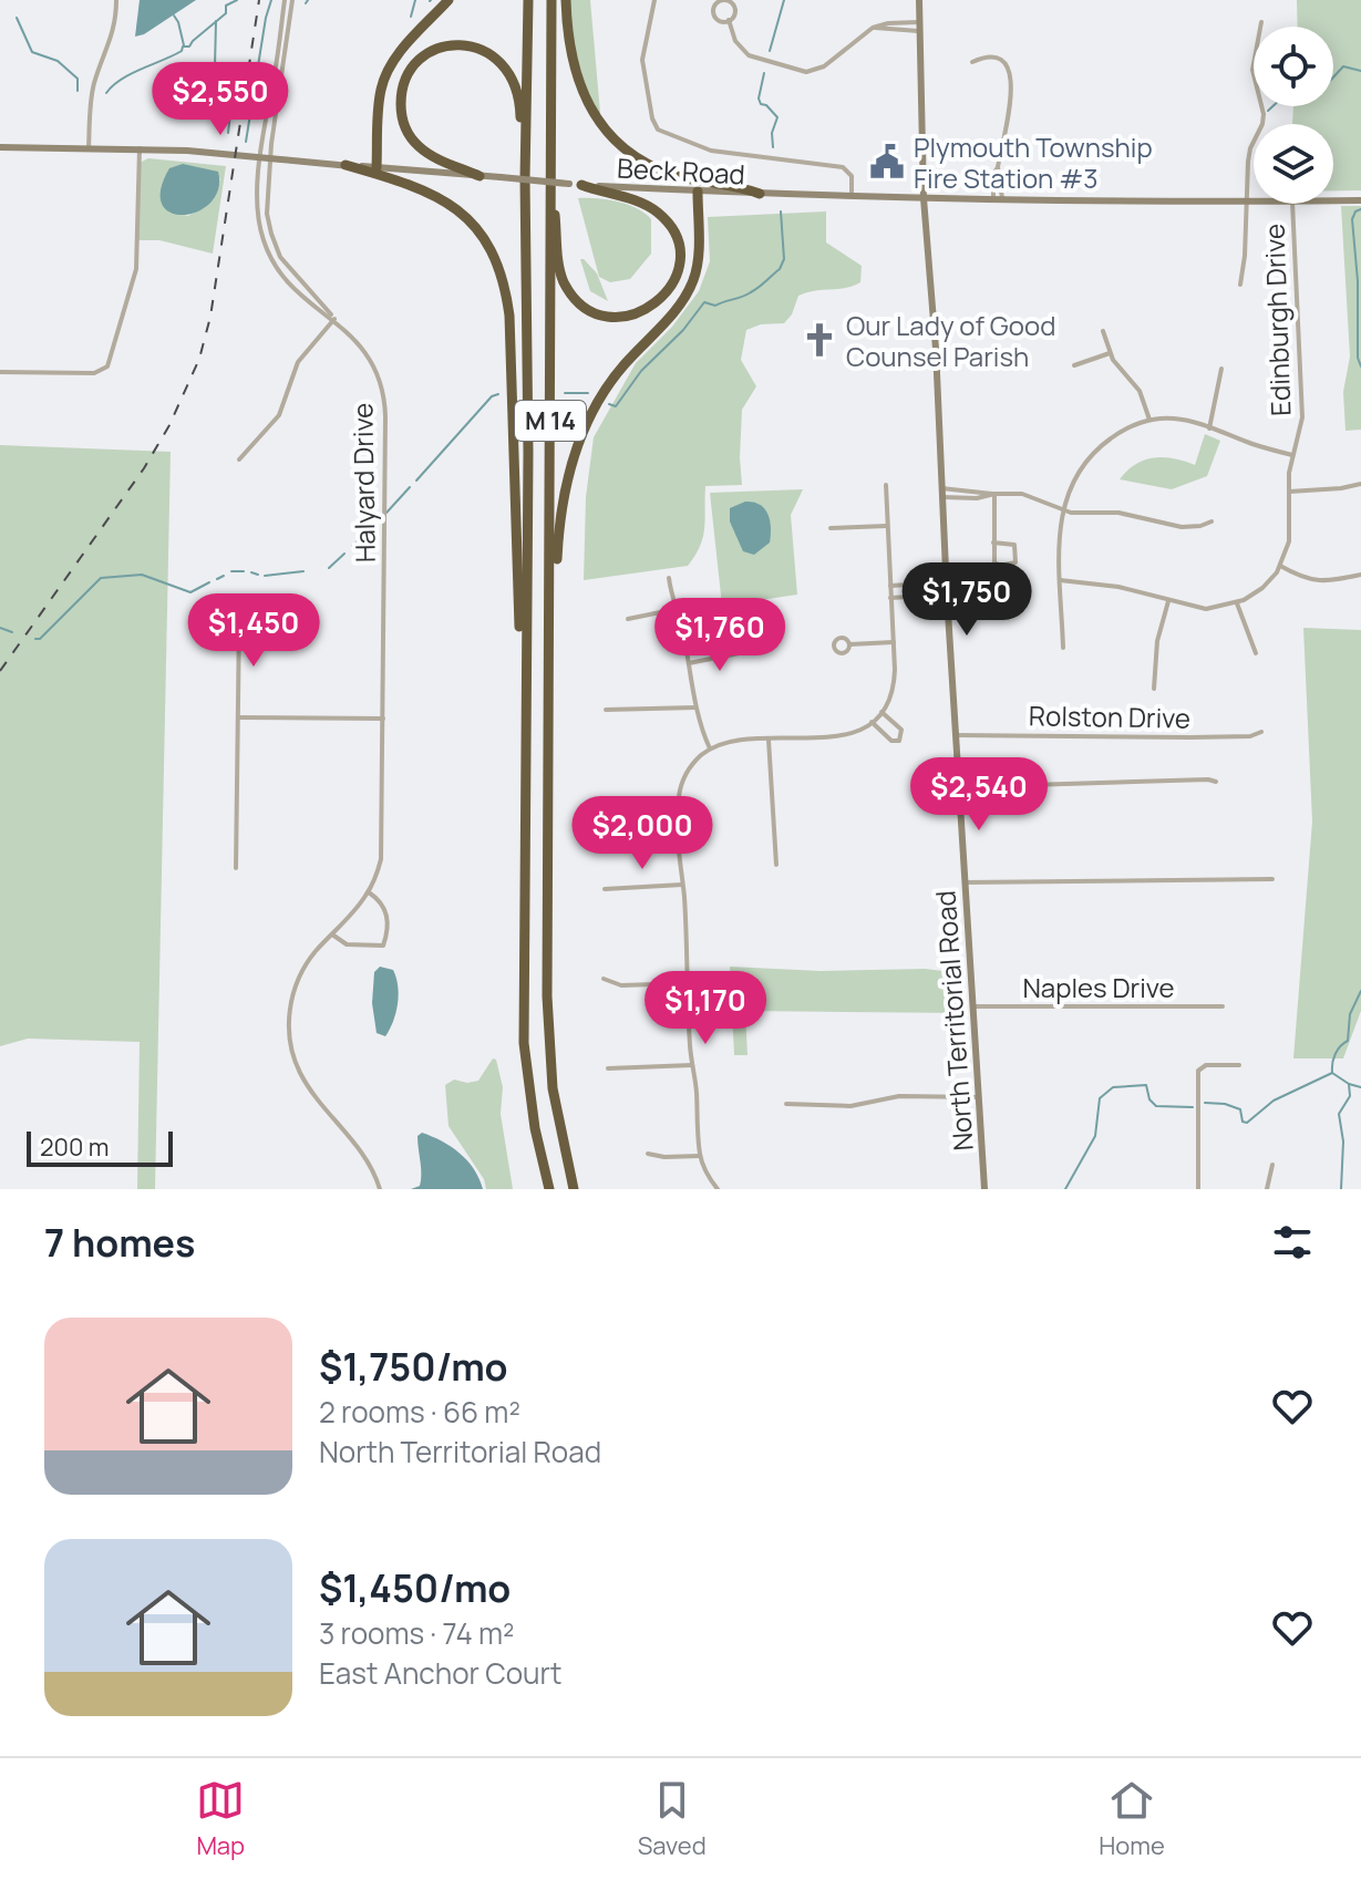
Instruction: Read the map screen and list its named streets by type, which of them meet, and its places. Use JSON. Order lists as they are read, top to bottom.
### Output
{
  "streets": {
    "highway": ["M 14"],
    "main road": ["Beck Road", "North Territorial Road"],
    "street": [
      "Edinburgh Drive",
      "Halyard Drive",
      "Rolston Drive",
      "Naples Drive"
    ]
  },
  "crossings": [
    ["Beck Road", "Halyard Drive"],
    ["Beck Road", "North Territorial Road"],
    ["Rolston Drive", "North Territorial Road"],
    ["Naples Drive", "North Territorial Road"]
  ],
  "places": {
    "public building": ["Plymouth Township Fire Station #3"],
    "church": ["Our Lady of Good Counsel Parish"]
  },
  "scale_bar": "200 m",
  "page": {
    "price": [
      "$2,550",
      "$1,750",
      "$1,450",
      "$1,760",
      "$2,540",
      "$2,000",
      "$1,170"
    ],
    "scale": "200 m",
    "heading": "7 homes",
    "list": [
      {
        "name": "$1,750/mo",
        "note": "2 rooms · 66 m² · North Territorial Road"
      },
      {
        "name": "$1,450/mo",
        "note": "3 rooms · 74 m² · East Anchor Court"
      }
    ],
    "tabs": ["Map", "Saved", "Home"]
  }
}
